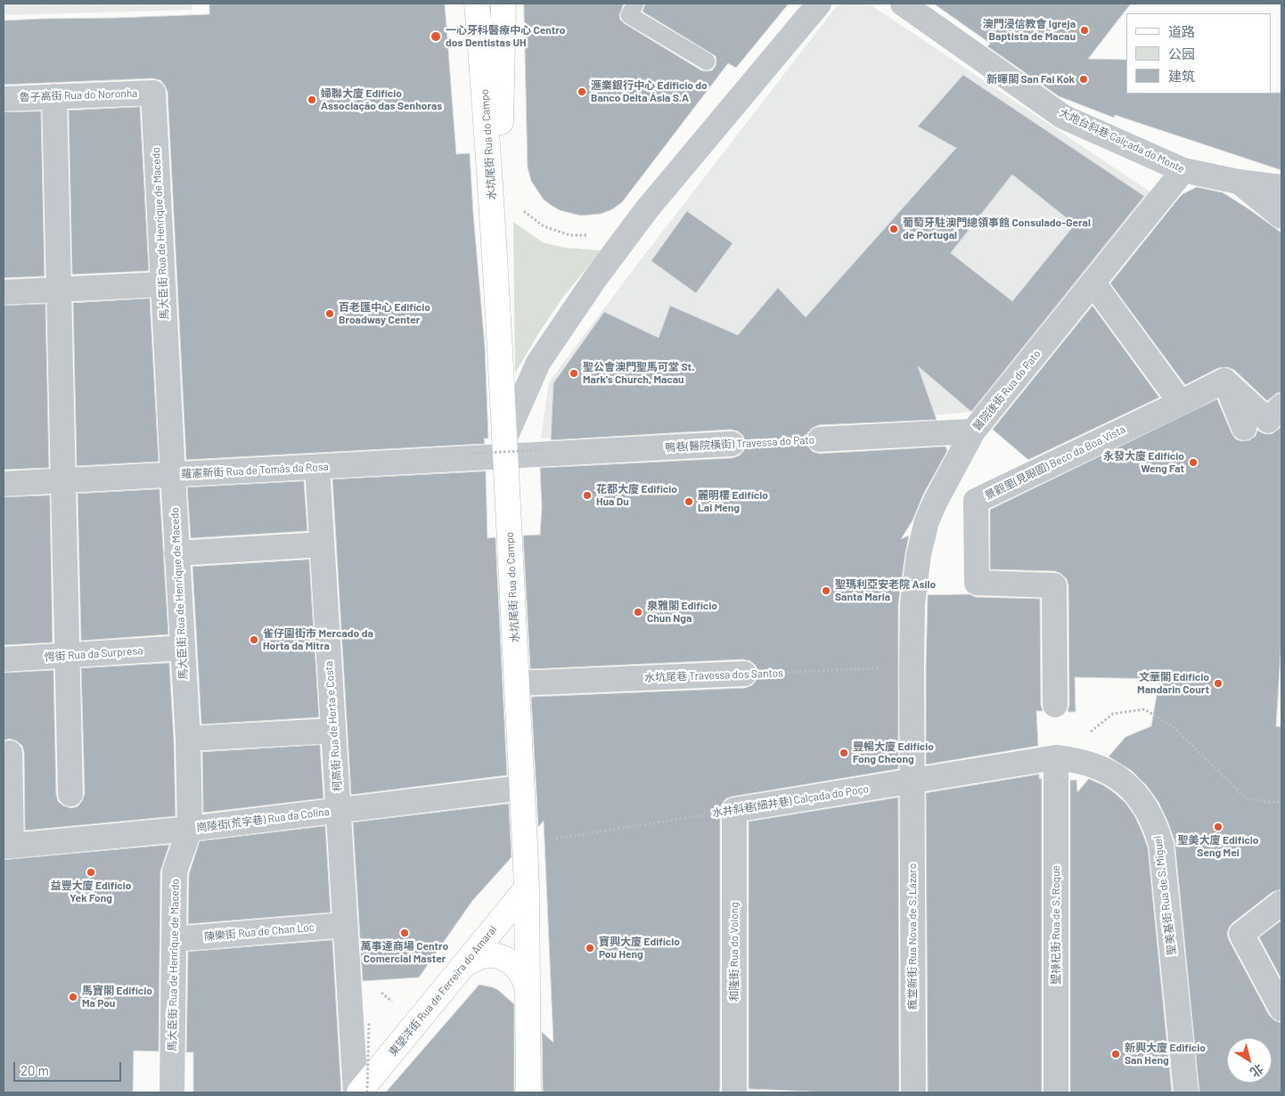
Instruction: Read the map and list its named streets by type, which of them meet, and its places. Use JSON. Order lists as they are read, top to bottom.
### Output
{
  "streets": {
    "main road": ["水坑尾街 Rua do Campo", "東望洋街 Rua de Ferreira do Amaral"],
    "street": [
      "魯子高街 Rua do Noronha",
      "大炮台斜巷 Calçada do Monte",
      "馬大臣街 Rua de Henrique de Macedo",
      "醫院後街 Rua do Pato",
      "鴨巷(醫院橫街) Travessa do Pato",
      "景觀里(見眼圍) Beco da Boa Vista",
      "羅憲新街 Rua de Tomás da Rosa",
      "愕街 Rua da Surpresa",
      "水坑尾巷 Travessa dos Santos",
      "柯高街 Rua de Horta e Costa",
      "水井斜巷(細井巷) Calçada do Poço",
      "崗陵街(荒字巷) Rua da Colina",
      "聖美基街 Rua de S. Miguel",
      "聖祿杞街 Rua de S. Roque",
      "陳樂街 Rua de Chan Loc",
      "瘋堂新街 Rua Nova de S. Lázaro",
      "和隆街 Rua do Volong"
    ]
  },
  "crossings": [
    ["魯子高街 Rua do Noronha", "馬大臣街 Rua de Henrique de Macedo"],
    ["大炮台斜巷 Calçada do Monte", "醫院後街 Rua do Pato"],
    ["水坑尾街 Rua do Campo", "鴨巷(醫院橫街) Travessa do Pato"],
    ["水坑尾街 Rua do Campo", "羅憲新街 Rua de Tomás da Rosa"],
    ["水坑尾街 Rua do Campo", "水坑尾巷 Travessa dos Santos"],
    ["水坑尾街 Rua do Campo", "水井斜巷(細井巷) Calçada do Poço"],
    ["水坑尾街 Rua do Campo", "崗陵街(荒字巷) Rua da Colina"],
    ["水坑尾街 Rua do Campo", "東望洋街 Rua de Ferreira do Amaral"],
    ["馬大臣街 Rua de Henrique de Macedo", "羅憲新街 Rua de Tomás da Rosa"],
    ["馬大臣街 Rua de Henrique de Macedo", "愕街 Rua da Surpresa"],
    ["馬大臣街 Rua de Henrique de Macedo", "崗陵街(荒字巷) Rua da Colina"],
    ["馬大臣街 Rua de Henrique de Macedo", "陳樂街 Rua de Chan Loc"],
    ["醫院後街 Rua do Pato", "鴨巷(醫院橫街) Travessa do Pato"],
    ["醫院後街 Rua do Pato", "水坑尾巷 Travessa dos Santos"],
    ["醫院後街 Rua do Pato", "水井斜巷(細井巷) Calçada do Poço"],
    ["醫院後街 Rua do Pato", "瘋堂新街 Rua Nova de S. Lázaro"],
    ["鴨巷(醫院橫街) Travessa do Pato", "羅憲新街 Rua de Tomás da Rosa"],
    ["羅憲新街 Rua de Tomás da Rosa", "柯高街 Rua de Horta e Costa"],
    ["柯高街 Rua de Horta e Costa", "崗陵街(荒字巷) Rua da Colina"],
    ["柯高街 Rua de Horta e Costa", "陳樂街 Rua de Chan Loc"],
    ["柯高街 Rua de Horta e Costa", "東望洋街 Rua de Ferreira do Amaral"],
    ["水井斜巷(細井巷) Calçada do Poço", "聖美基街 Rua de S. Miguel"],
    ["水井斜巷(細井巷) Calçada do Poço", "聖祿杞街 Rua de S. Roque"],
    ["水井斜巷(細井巷) Calçada do Poço", "瘋堂新街 Rua Nova de S. Lázaro"],
    ["水井斜巷(細井巷) Calçada do Poço", "和隆街 Rua do Volong"],
    ["聖美基街 Rua de S. Miguel", "聖祿杞街 Rua de S. Roque"]
  ],
  "places": [
    "澳門浸信教會 Igreja Baptista de Macau",
    "一心牙科醫療中心 Centro dos Dentistas UH",
    "新暉閣 San Fai Kok",
    "滙業銀行中心 Edificío do Banco Delta Ásia S.A",
    "婦聯大廈 Edifício Associação das Senhoras",
    "葡萄牙駐澳門總領事館 Consulado-Geral de Portugal",
    "百老匯中心 Edifício Broadway Center",
    "聖公會澳門聖馬可堂 St. Mark's Church, Macau",
    "永發大廈 Edifício Weng Fat",
    "花都大廈 Edifício Hua Du",
    "麗明樓 Edifício Lai Meng",
    "聖瑪利亞安老院 Asilo Santa Maria",
    "泉雅閣 Edifício Chun Nga",
    "雀仔園街市 Mercado da Horta da Mitra",
    "文華閣 Edifício Mandarin Court",
    "豐暢大廈 Edifício Fong Cheong",
    "聖美大廈 Edifício Seng Mei",
    "益豐大廈 Edifício Yek Fong",
    "萬事達商場 Centro Comercial Master",
    "寶興大廈 Edifício Pou Heng",
    "馬寶閣 Edifício Ma Pou",
    "新興大廈 Edifício San Heng"
  ],
  "legend": ["道路", "公园", "建筑"],
  "scale_bar": "20 m",
  "north": "bottom right"
}
